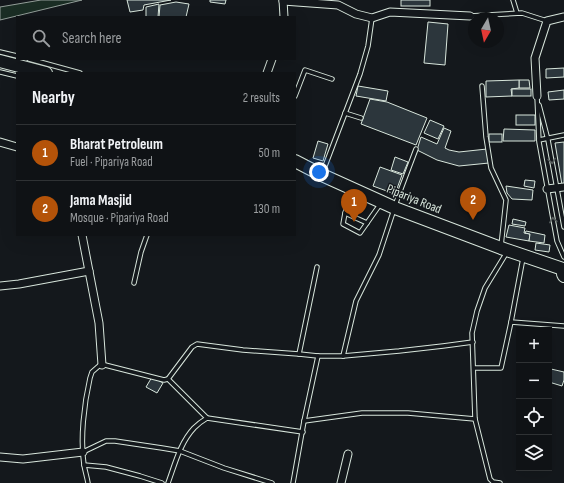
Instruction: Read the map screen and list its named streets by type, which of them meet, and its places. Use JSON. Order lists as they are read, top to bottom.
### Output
{
  "streets": {
    "main road": ["Pipariya Road"]
  },
  "north": "bottom",
  "page": {
    "search": "Search here",
    "heading": ["Nearby", "2 results"],
    "list": [
      {
        "mark": "1",
        "name": "Bharat Petroleum",
        "note": "Fuel · Pipariya Road",
        "value": "50 m"
      },
      {
        "mark": "2",
        "name": "Jama Masjid",
        "note": "Mosque · Pipariya Road",
        "value": "130 m"
      }
    ],
    "pins": ["2", "1"],
    "map_buttons": ["+", "−"]
  }
}
